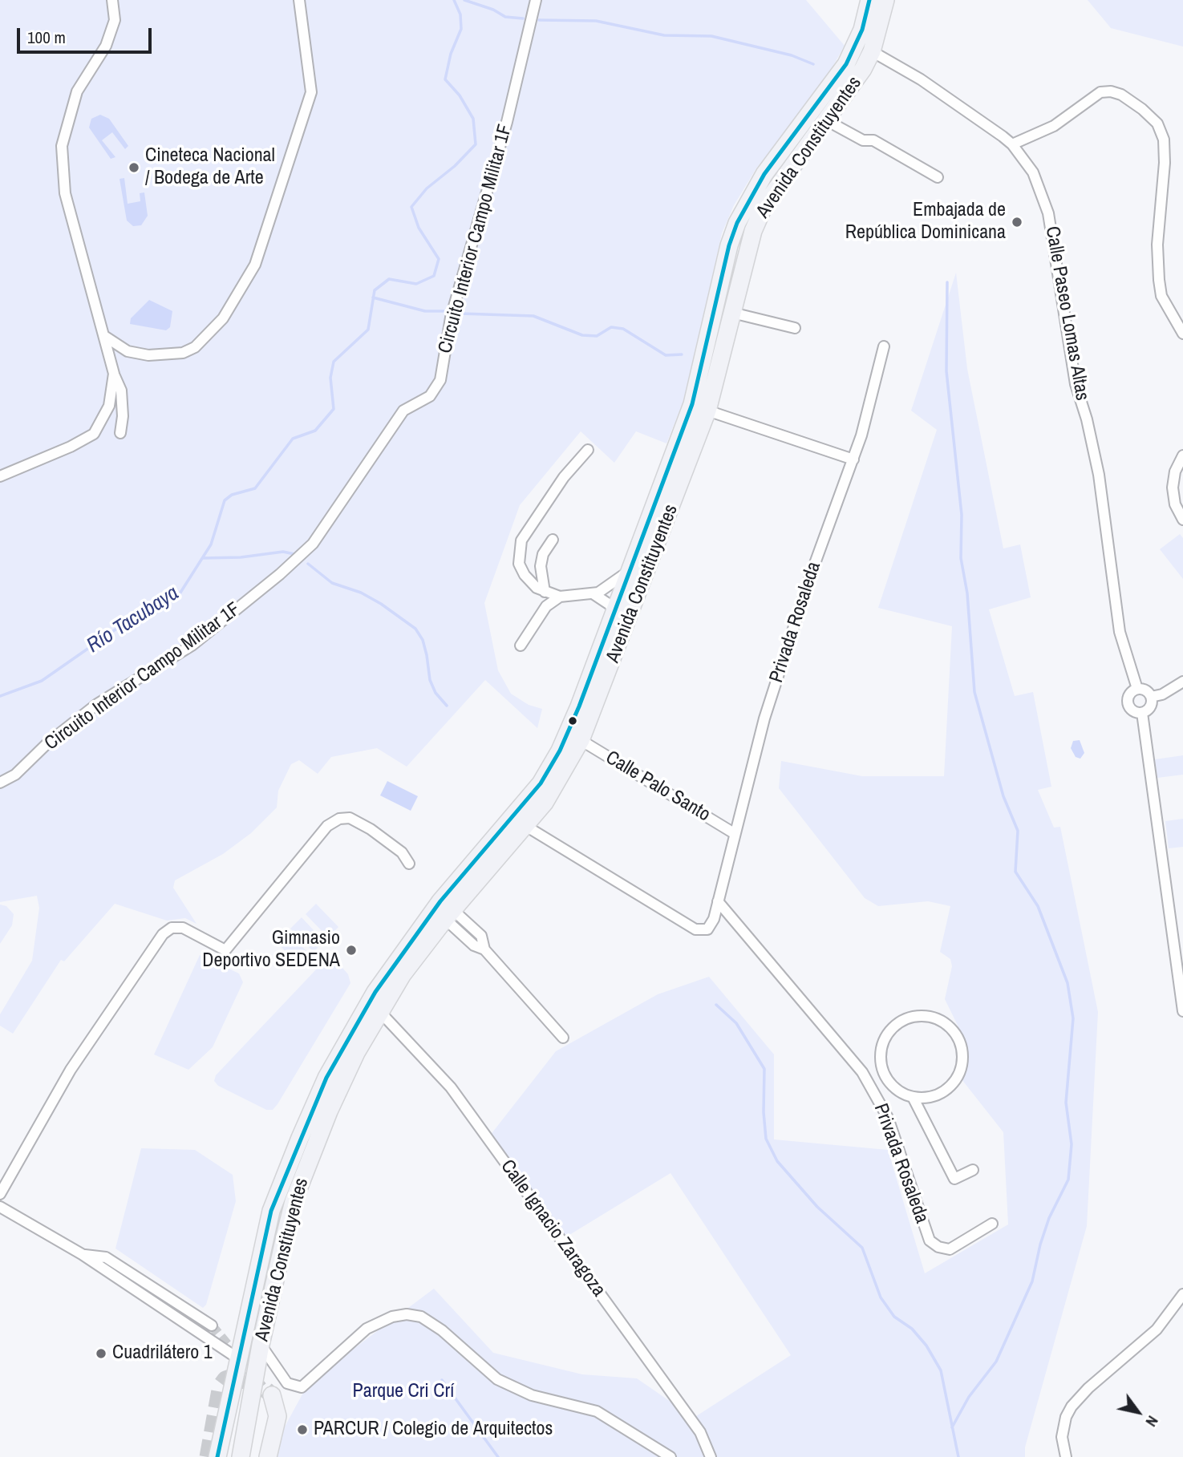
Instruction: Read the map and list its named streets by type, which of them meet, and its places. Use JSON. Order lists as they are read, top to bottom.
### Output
{
  "streets": {
    "highway": ["Avenida Constituyentes"],
    "street": [
      "Circuito Interior Campo Militar 1F",
      "Calle Paseo Lomas Altas",
      "Privada Rosaleda",
      "Calle Palo Santo",
      "Calle Ignacio Zaragoza"
    ]
  },
  "crossings": [
    ["Avenida Constituyentes", "Calle Paseo Lomas Altas"],
    ["Avenida Constituyentes", "Privada Rosaleda"],
    ["Avenida Constituyentes", "Calle Palo Santo"],
    ["Avenida Constituyentes", "Calle Ignacio Zaragoza"],
    ["Privada Rosaleda", "Calle Palo Santo"]
  ],
  "water": ["Río Tacubaya"],
  "parks": ["Parque Cri Crí"],
  "places": [
    "Cineteca Nacional / Bodega de Arte",
    "Embajada de República Dominicana",
    "Gimnasio Deportivo SEDENA",
    "Cuadrilátero 1",
    "PARCUR / Colegio de Arquitectos"
  ],
  "scale_bar": "100 m",
  "north": "bottom right"
}
